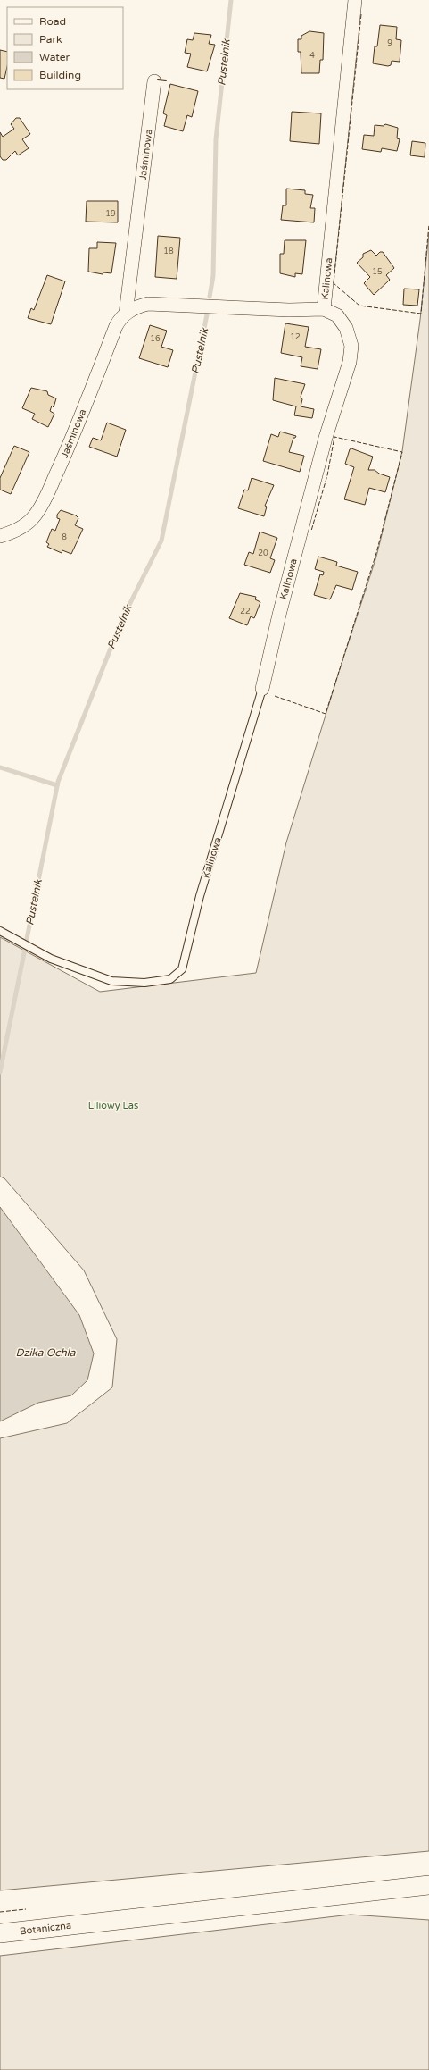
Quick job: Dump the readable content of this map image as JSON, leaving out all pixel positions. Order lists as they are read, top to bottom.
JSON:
{
  "streets": {
    "main road": ["Botaniczna"],
    "street": ["Jaśminowa", "Kalinowa"]
  },
  "crossings": [
    ["Jaśminowa", "Kalinowa"]
  ],
  "water": ["Pustelnik", "Dzika Ochla"],
  "parks": ["Liliowy Las"],
  "house_numbers": [
    "9",
    "4",
    "19",
    "18",
    "15",
    "12",
    "16",
    "8",
    "20",
    "22"
  ],
  "legend": [
    "Road",
    "Park",
    "Water",
    "Building"
  ]
}
